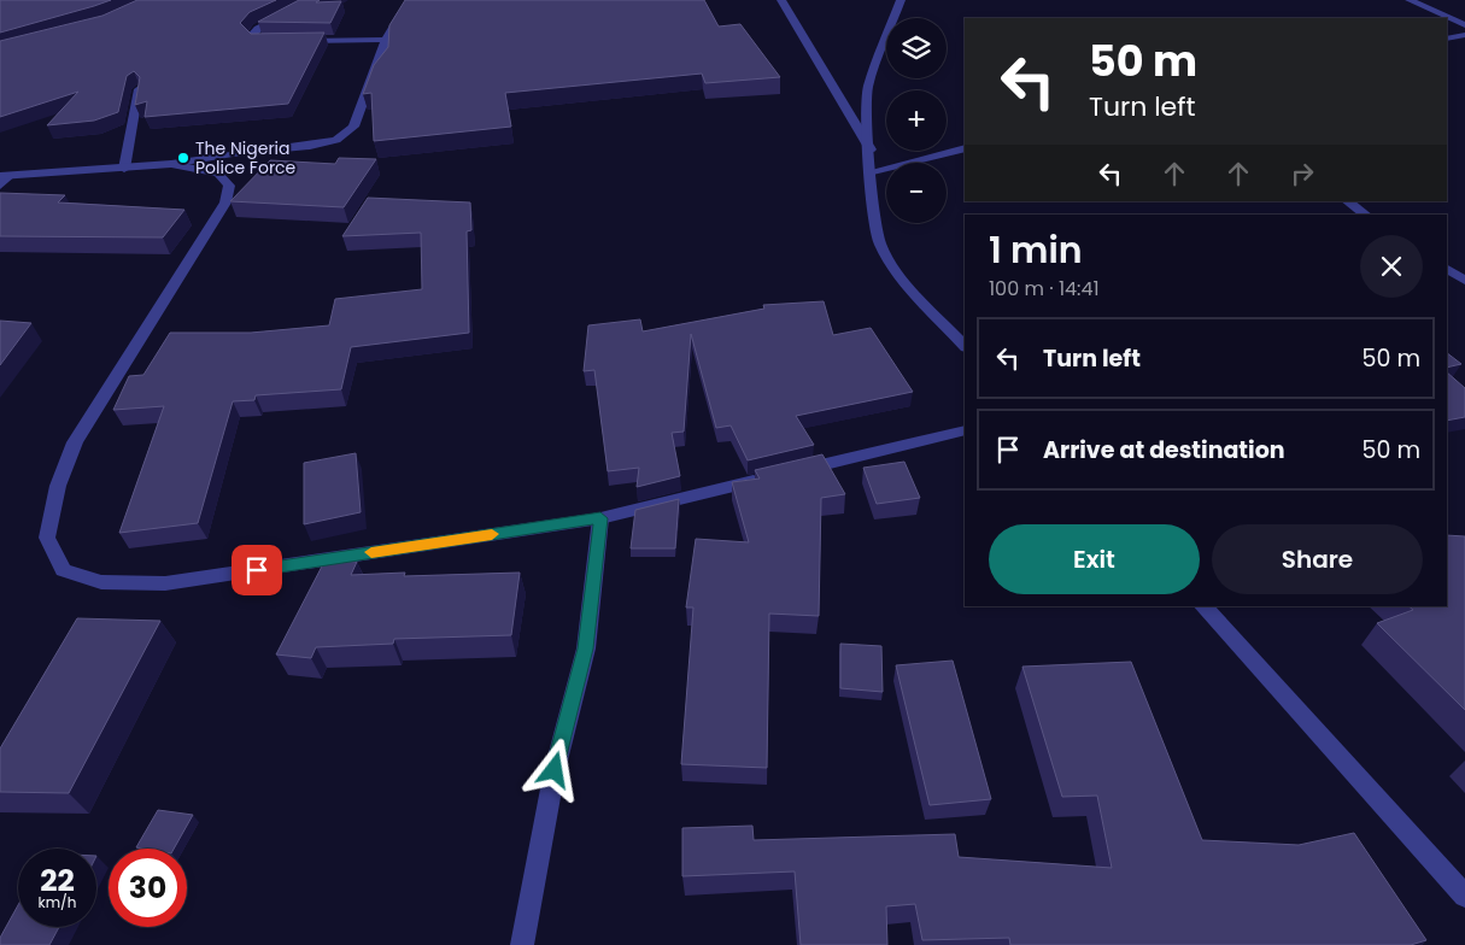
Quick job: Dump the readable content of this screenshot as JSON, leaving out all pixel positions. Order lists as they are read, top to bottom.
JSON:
{
  "places": ["The Nigeria Police Force"],
  "page": {
    "map_buttons": ["+", "−"],
    "turn": ["50 m", "Turn left"],
    "heading": ["1 min", "100 m · 14:41"],
    "list": [
      {
        "name": "Turn left",
        "value": "50 m"
      },
      {
        "name": "Arrive at destination",
        "value": "50 m"
      }
    ],
    "buttons": ["Exit", "Share"],
    "speed": "22 km/h",
    "limit": "30"
  }
}
